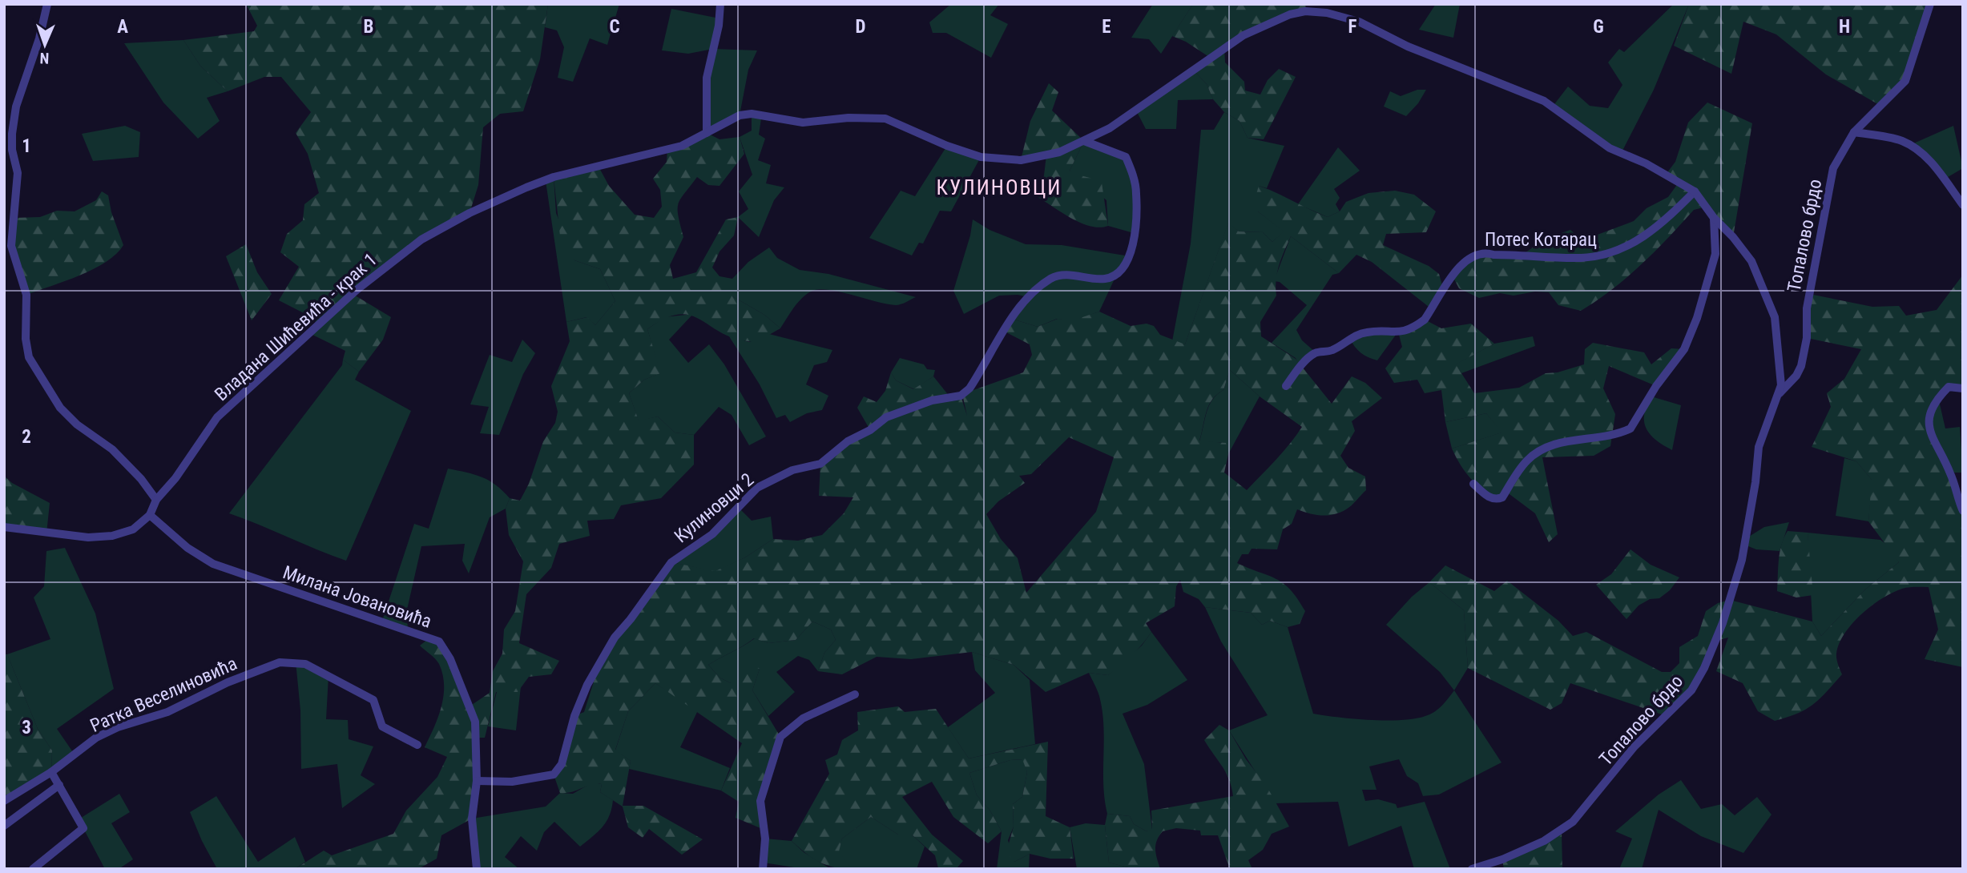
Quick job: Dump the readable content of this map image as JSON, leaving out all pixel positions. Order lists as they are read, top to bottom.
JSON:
{
  "streets": {
    "street": [
      "Топалово брдо",
      "Потес Котарац",
      "Владана Шићевића - крак 1",
      "Кулиновци 2",
      "Милана Јовановића",
      "Ратка Веселиновића"
    ]
  },
  "crossings": [
    ["Топалово брдо", "Владана Шићевића - крак 1"],
    ["Потес Котарац", "Владана Шићевића - крак 1"],
    ["Владана Шићевића - крак 1", "Кулиновци 2"],
    ["Владана Шићевића - крак 1", "Милана Јовановића"],
    ["Кулиновци 2", "Милана Јовановића"]
  ],
  "districts": ["КУЛИНОВЦИ"],
  "north": "bottom",
  "grid": {
    "columns": [
      "A",
      "B",
      "C",
      "D",
      "E",
      "F",
      "G",
      "H"
    ],
    "rows": ["1", "2", "3"]
  }
}
